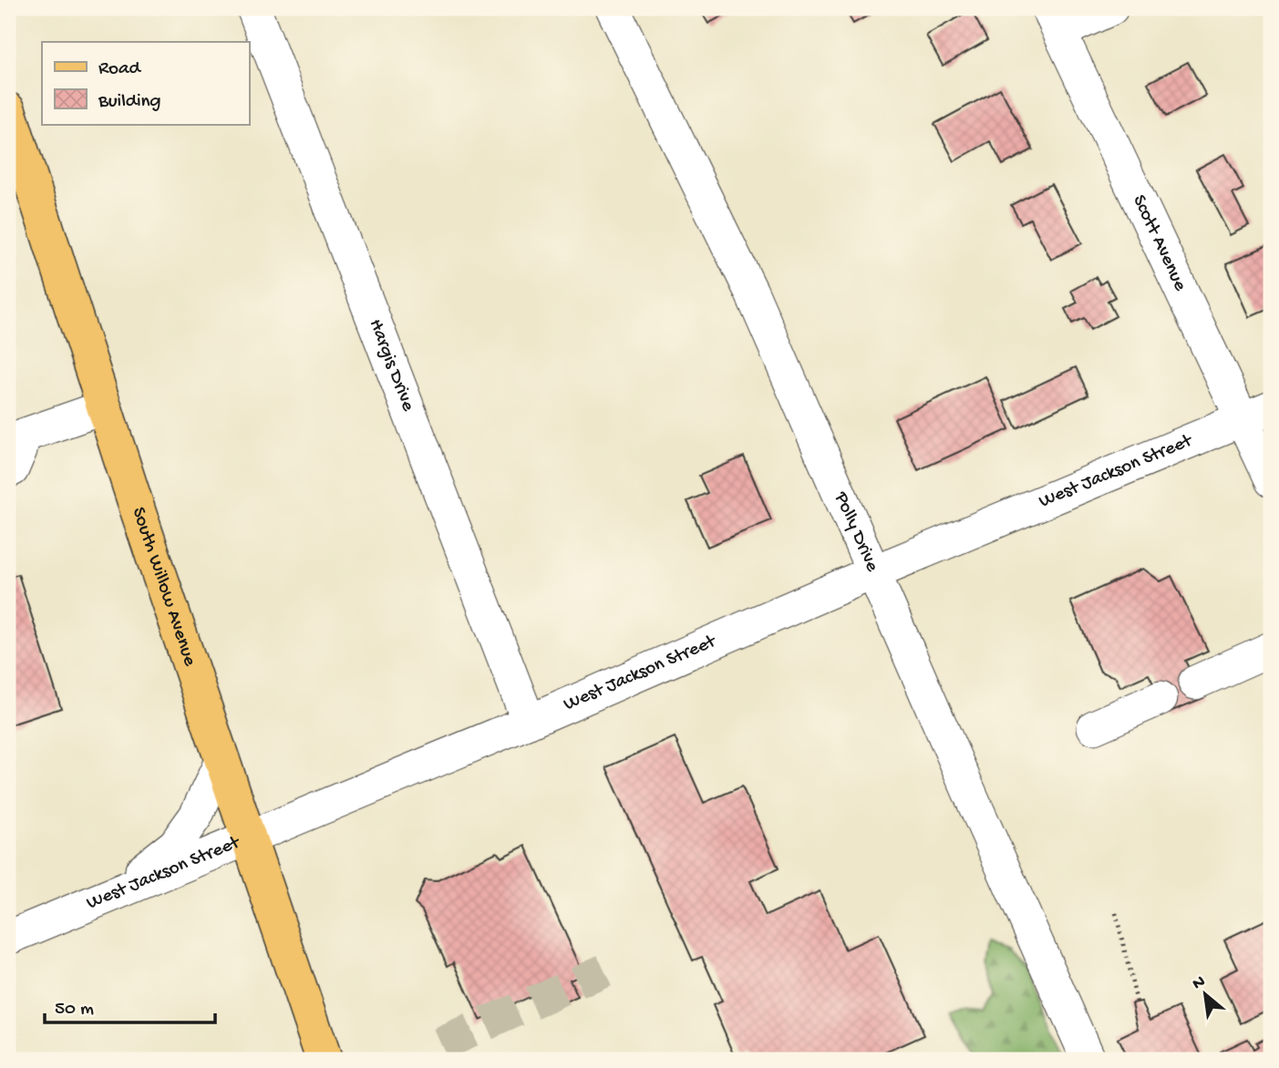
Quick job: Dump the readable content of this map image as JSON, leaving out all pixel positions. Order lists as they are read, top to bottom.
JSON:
{
  "streets": {
    "main road": ["South Willow Avenue"],
    "street": [
      "Scott Avenue",
      "Hargis Drive",
      "West Jackson Street",
      "Polly Drive"
    ]
  },
  "crossings": [
    ["Scott Avenue", "West Jackson Street"],
    ["Hargis Drive", "West Jackson Street"],
    ["West Jackson Street", "Polly Drive"],
    ["West Jackson Street", "South Willow Avenue"]
  ],
  "legend": ["Road", "Building"],
  "scale_bar": "50 m",
  "north": "top left"
}
